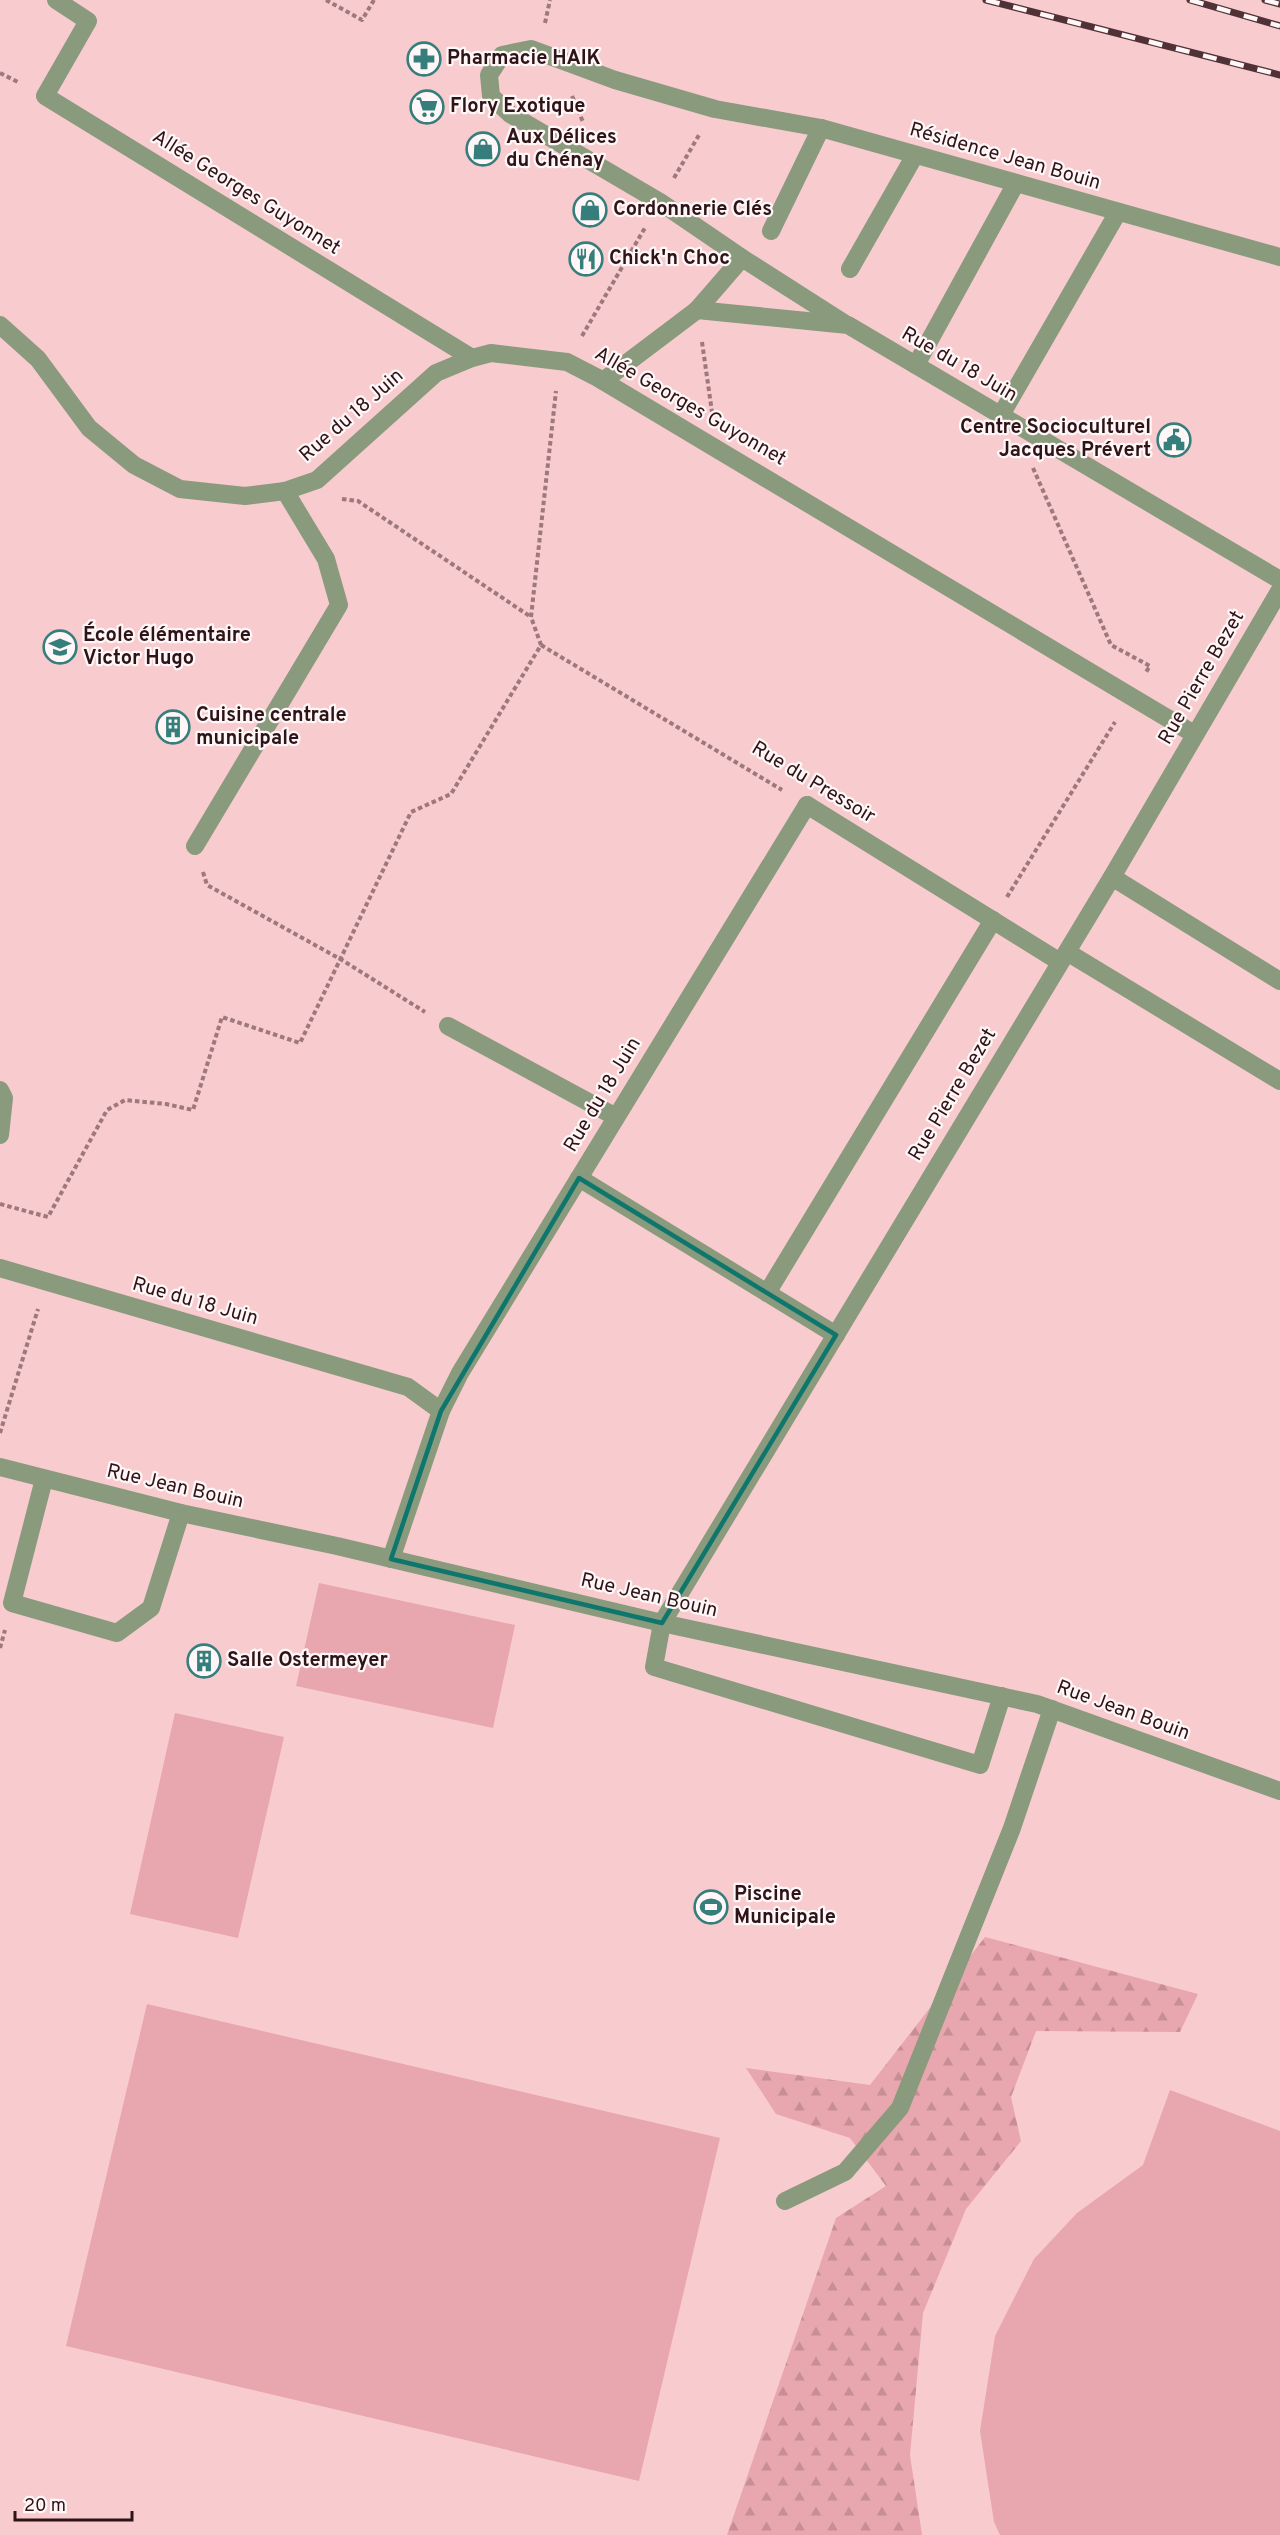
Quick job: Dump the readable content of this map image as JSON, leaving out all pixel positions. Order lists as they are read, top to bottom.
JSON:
{
  "streets": {
    "street": [
      "Résidence Jean Bouin",
      "Allée Georges Guyonnet",
      "Rue du 18 Juin",
      "Rue Pierre Bezet",
      "Rue du Pressoir",
      "Rue Jean Bouin"
    ]
  },
  "crossings": [
    ["Allée Georges Guyonnet", "Rue du 18 Juin"],
    ["Allée Georges Guyonnet", "Rue Pierre Bezet"],
    ["Rue du 18 Juin", "Rue du Pressoir"],
    ["Rue du 18 Juin", "Rue Jean Bouin"],
    ["Rue Pierre Bezet", "Rue du Pressoir"],
    ["Rue Pierre Bezet", "Rue Jean Bouin"]
  ],
  "places": {
    "pharmacy": ["Pharmacie HAIK"],
    "supermarket": ["Flory Exotique"],
    "shop": ["Aux Délices du Chénay", "Cordonnerie Clés"],
    "restaurant": ["Chick'n Choc"],
    "public building": ["Centre Socioculturel Jacques Prévert"],
    "school or university": ["École élémentaire Victor Hugo"],
    "building": ["Cuisine centrale municipale", "Salle Ostermeyer"],
    "sports": ["Piscine Municipale"]
  },
  "scale_bar": "20 m"
}
